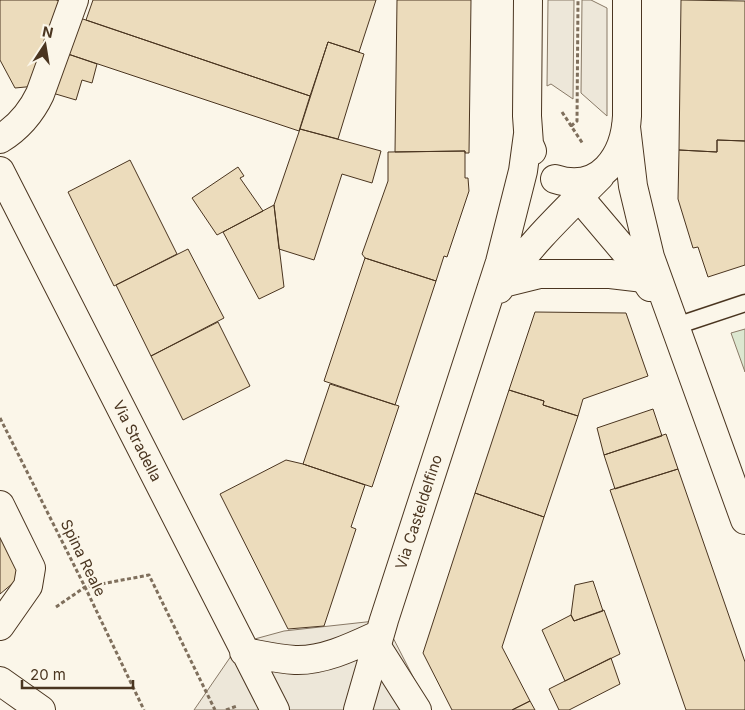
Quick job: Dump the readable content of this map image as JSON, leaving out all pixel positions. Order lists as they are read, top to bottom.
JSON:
{
  "streets": {
    "street": ["Via Stradella", "Via Casteldelfino"],
    "path": ["Spina Reale"]
  },
  "scale_bar": "20 m",
  "north": "top"
}
